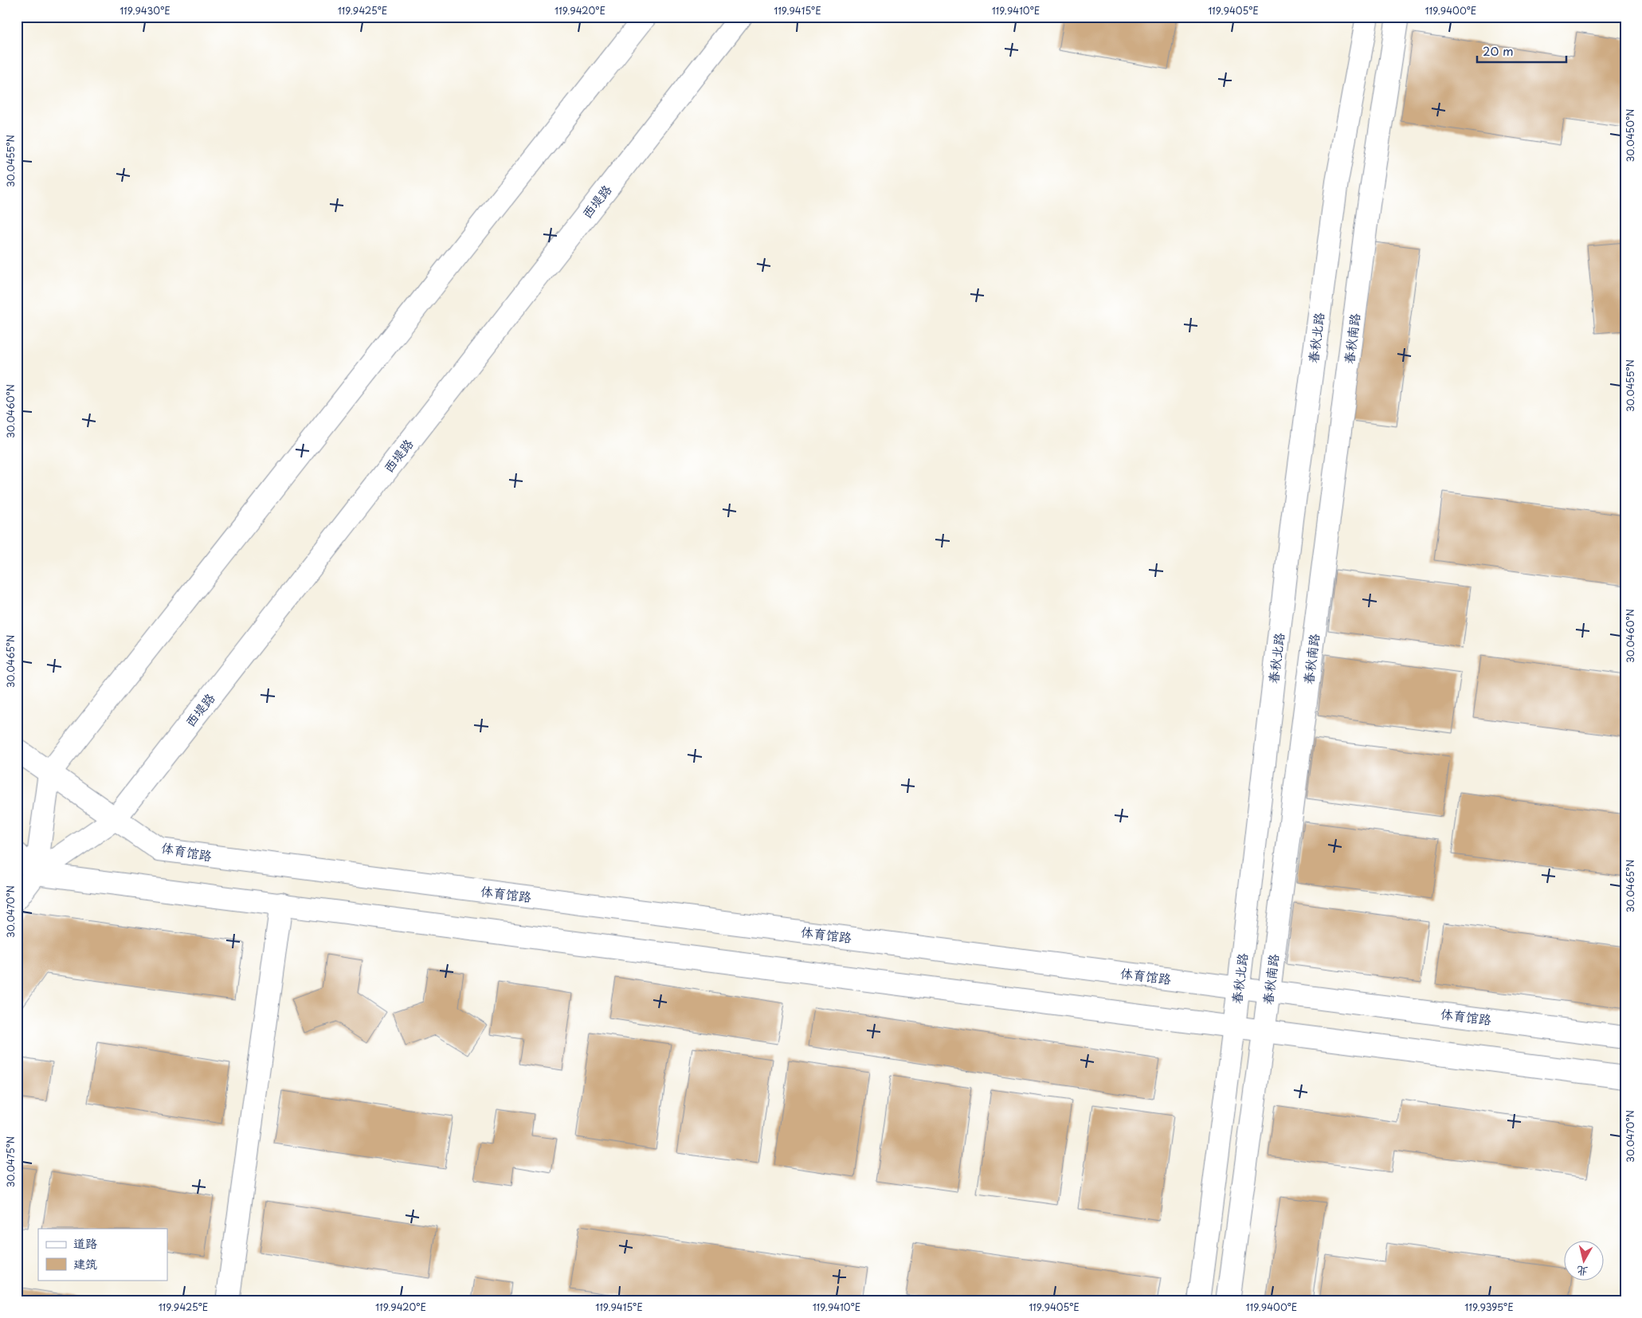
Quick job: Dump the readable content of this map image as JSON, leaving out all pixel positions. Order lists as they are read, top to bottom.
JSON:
{
  "streets": {
    "street": [
      "西堤路",
      "春秋北路",
      "春秋南路",
      "体育馆路"
    ]
  },
  "crossings": [
    ["西堤路", "体育馆路"],
    ["春秋北路", "体育馆路"],
    ["春秋南路", "体育馆路"]
  ],
  "legend": ["道路", "建筑"],
  "scale_bar": "20 m",
  "north": "bottom",
  "coordinates": [
    "119.9430°E",
    "119.9425°E",
    "119.9420°E",
    "119.9415°E",
    "119.9410°E",
    "119.9405°E",
    "119.9400°E",
    "30.0450°N",
    "30.0455°N",
    "30.0460°N",
    "30.0465°N",
    "30.0470°N",
    "30.0475°N",
    "119.9395°E"
  ]
}
